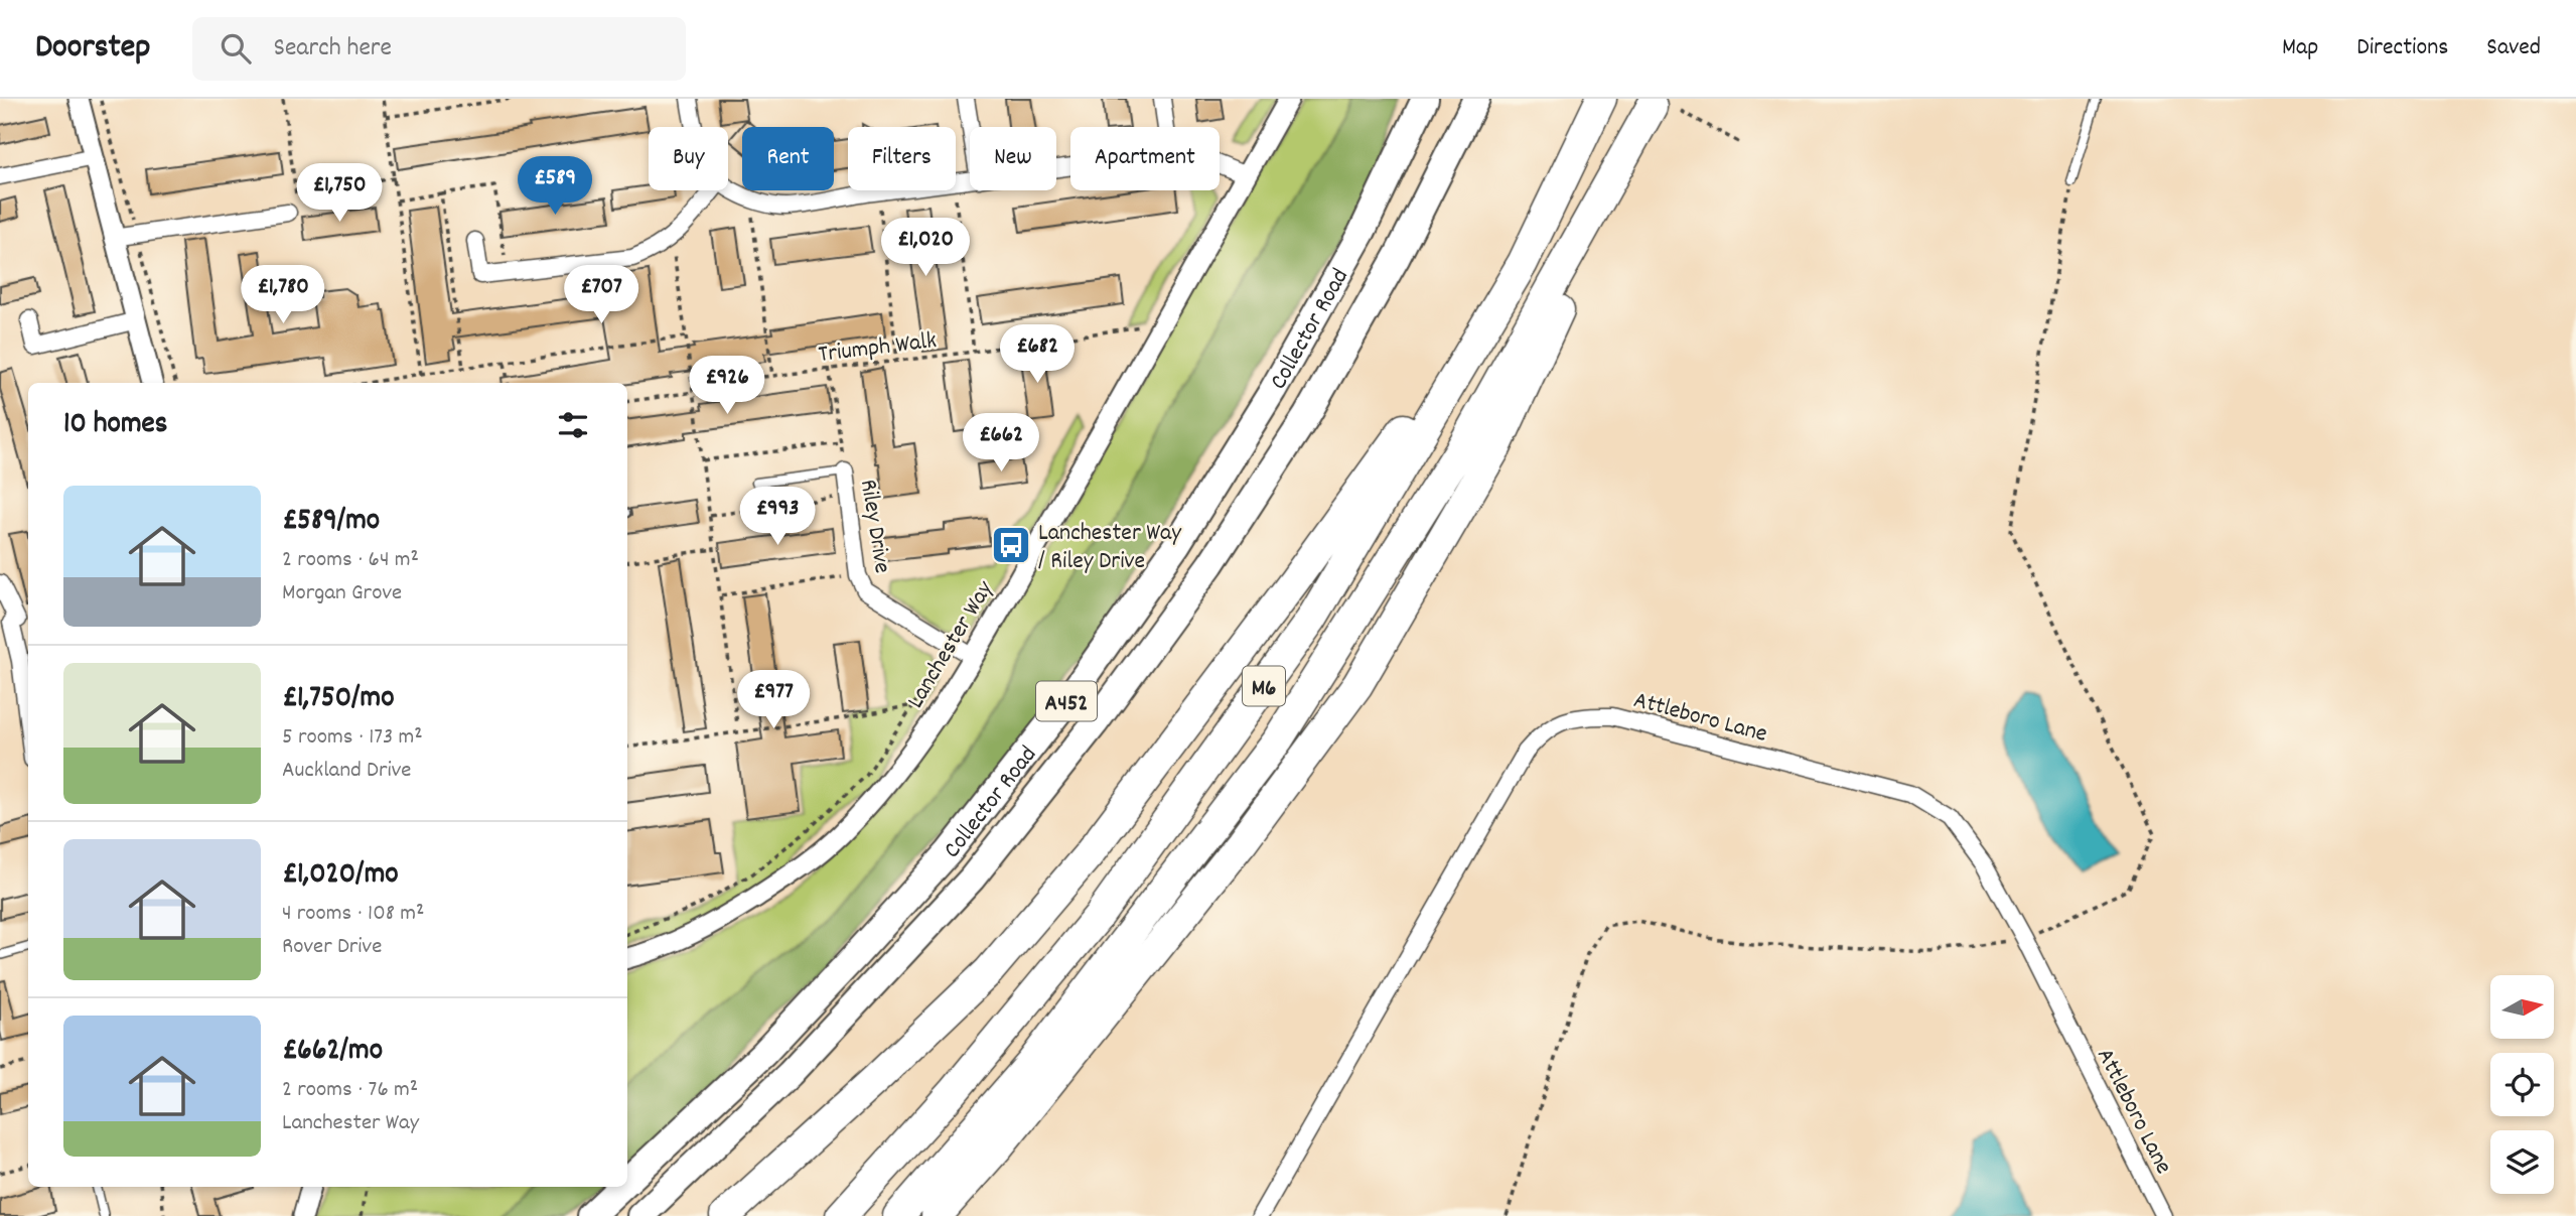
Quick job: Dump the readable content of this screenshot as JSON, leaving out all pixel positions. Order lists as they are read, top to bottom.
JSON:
{
  "streets": {
    "highway": ["Collector Road", "M6", "A452"],
    "street": ["Riley Drive", "Lanchester Way", "Attleboro Lane"],
    "path": ["Triumph Walk"]
  },
  "crossings": [
    ["Triumph Walk", "Lanchester Way"],
    ["Riley Drive", "Lanchester Way"]
  ],
  "places": {
    "bus stop": ["Lanchester Way / Riley Drive"]
  },
  "north": "right",
  "page": {
    "header": "Doorstep",
    "search": "Search here",
    "nav": ["Map", "Directions", "Saved"],
    "chip": [
      "Buy",
      "Rent",
      "Filters",
      "New",
      "Apartment"
    ],
    "price": [
      "£589",
      "£1,750",
      "£1,020",
      "£1,780",
      "£707",
      "£682",
      "£926",
      "£662",
      "£993",
      "£977"
    ],
    "heading": "10 homes",
    "list": [
      {
        "name": "£589/mo",
        "note": "2 rooms · 64 m² · Morgan Grove"
      },
      {
        "name": "£1,750/mo",
        "note": "5 rooms · 173 m² · Auckland Drive"
      },
      {
        "name": "£1,020/mo",
        "note": "4 rooms · 108 m² · Rover Drive"
      },
      {
        "name": "£662/mo",
        "note": "2 rooms · 76 m² · Lanchester Way"
      }
    ]
  }
}
